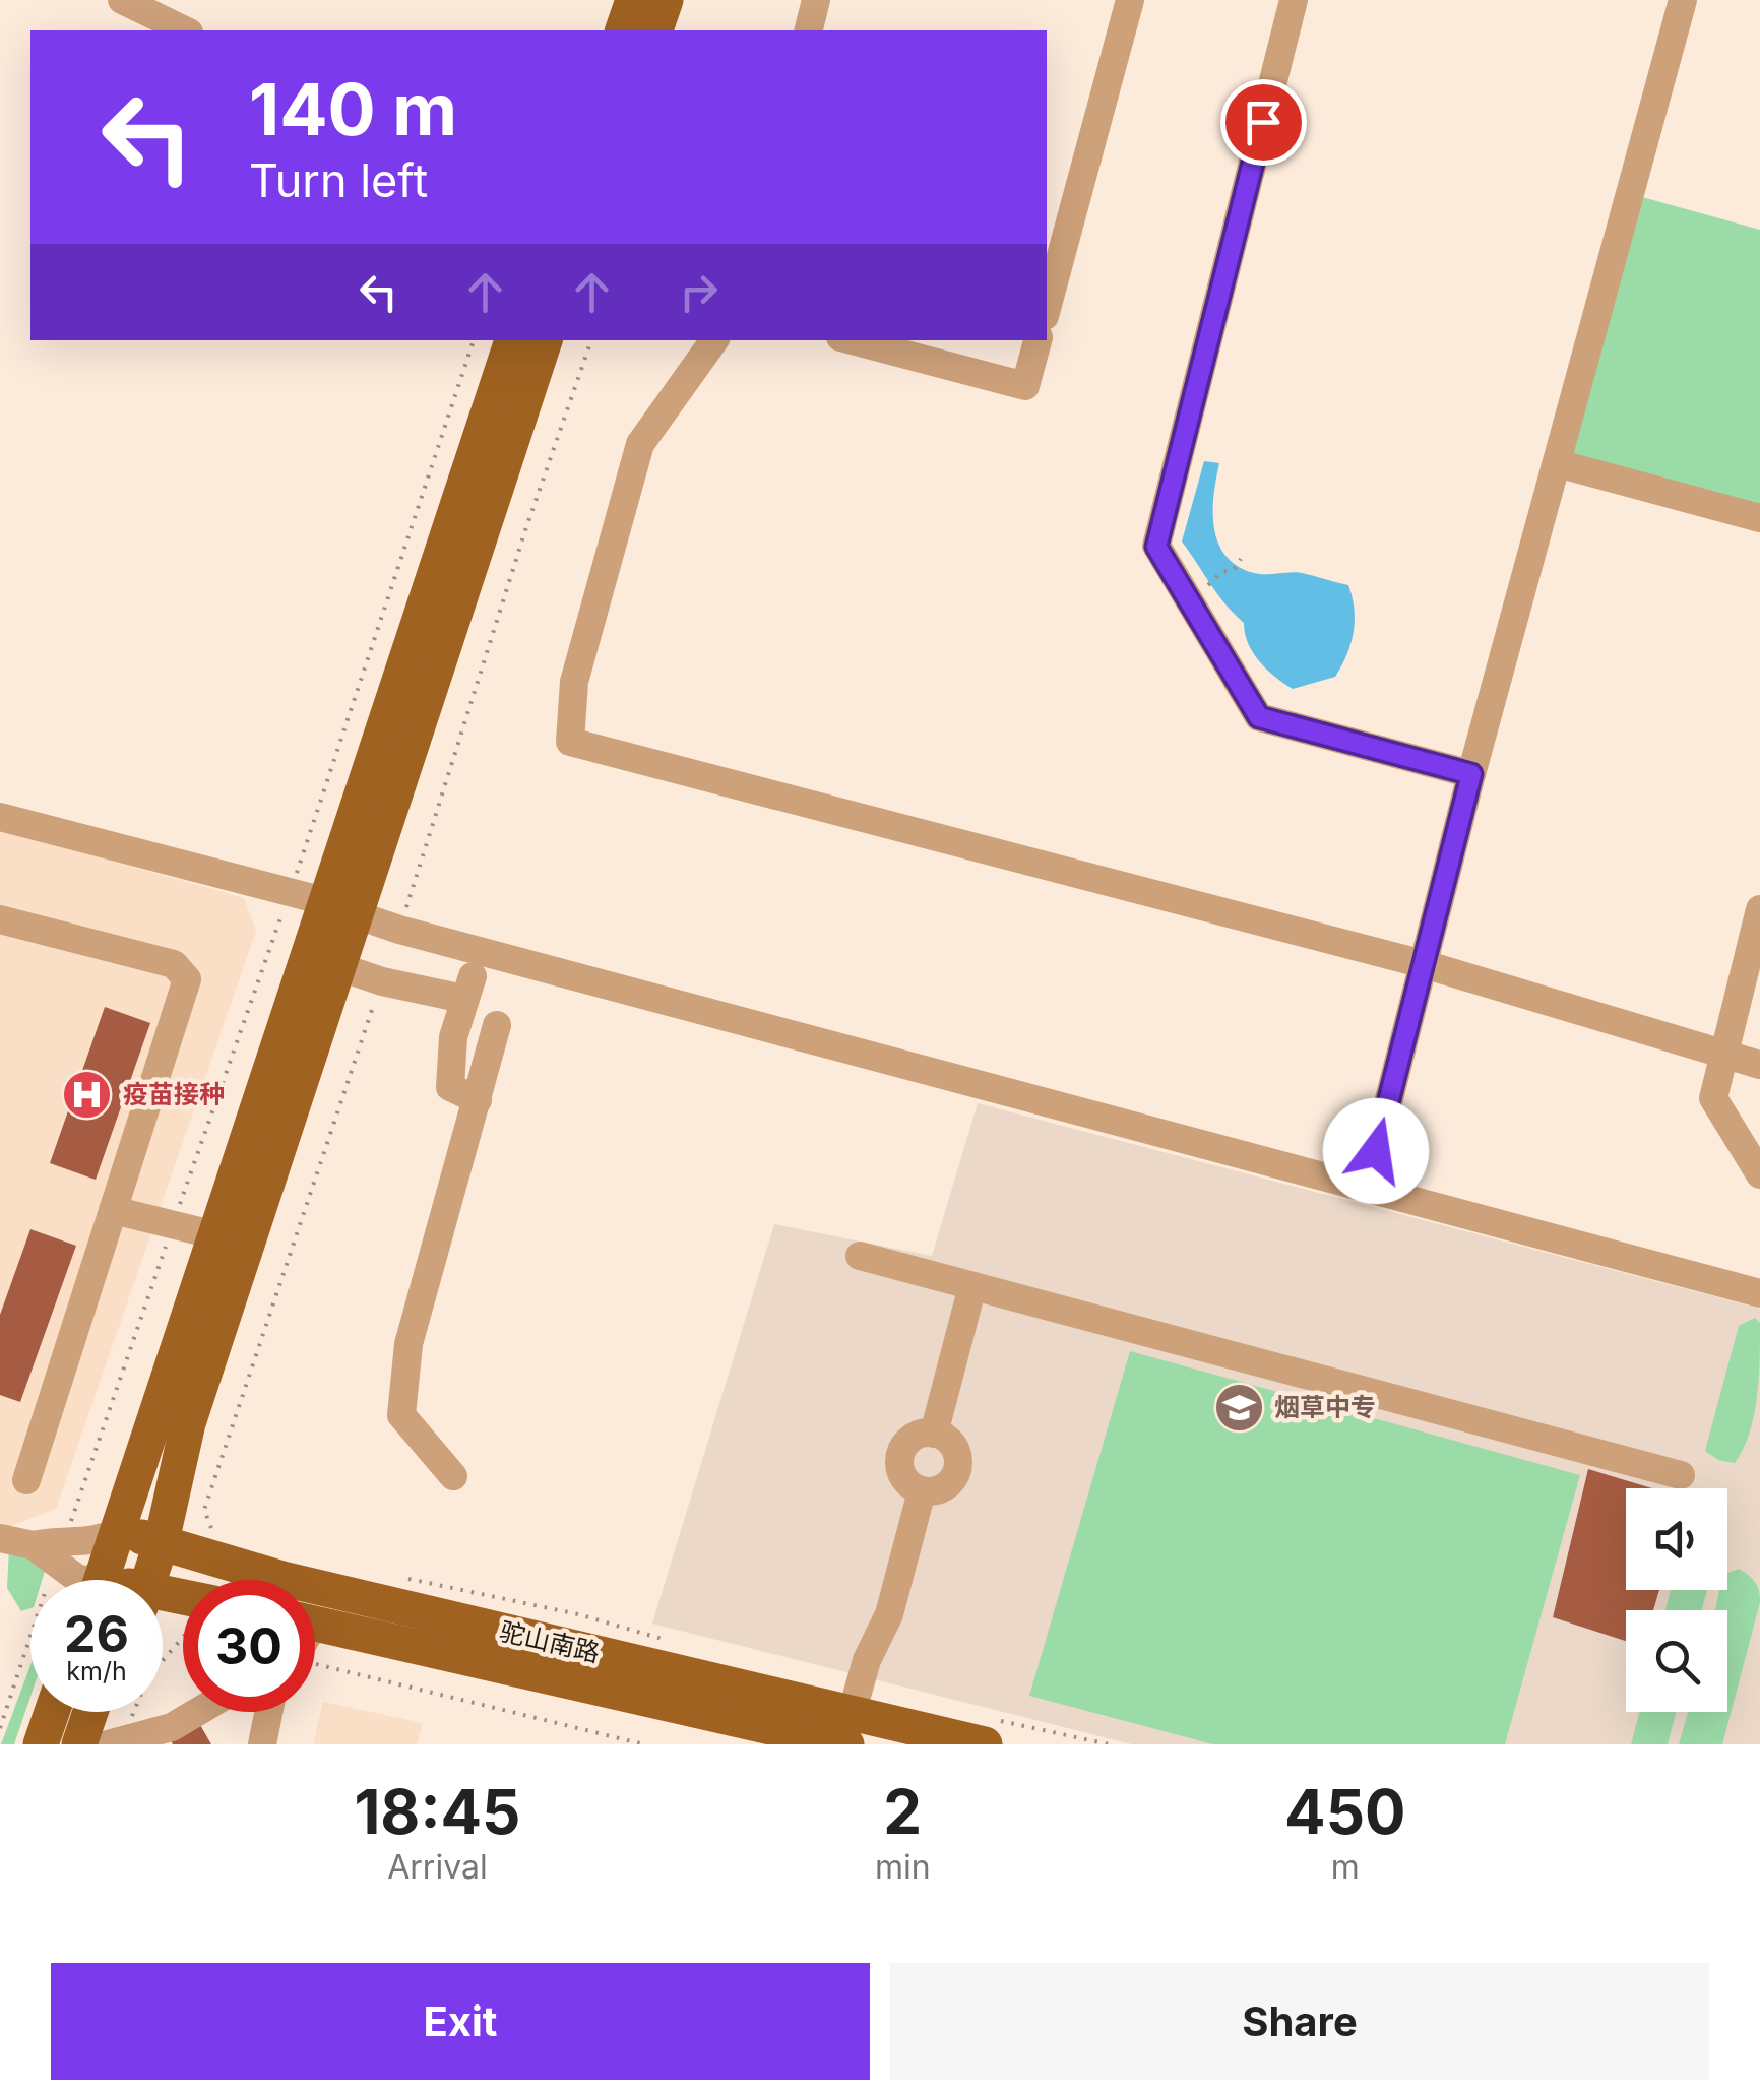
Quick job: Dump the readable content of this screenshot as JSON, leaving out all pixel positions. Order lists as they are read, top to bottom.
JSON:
{
  "streets": {
    "main road": ["驼山南路"]
  },
  "places": {
    "hospital": ["疫苗接种"],
    "school or university": ["烟草中专"]
  },
  "page": {
    "turn": ["140 m", "Turn left"],
    "speed": "26 km/h",
    "limit": "30",
    "eta": [
      "18:45",
      "Arrival",
      "2",
      "min",
      "450",
      "m"
    ],
    "buttons": ["Exit", "Share"]
  }
}
